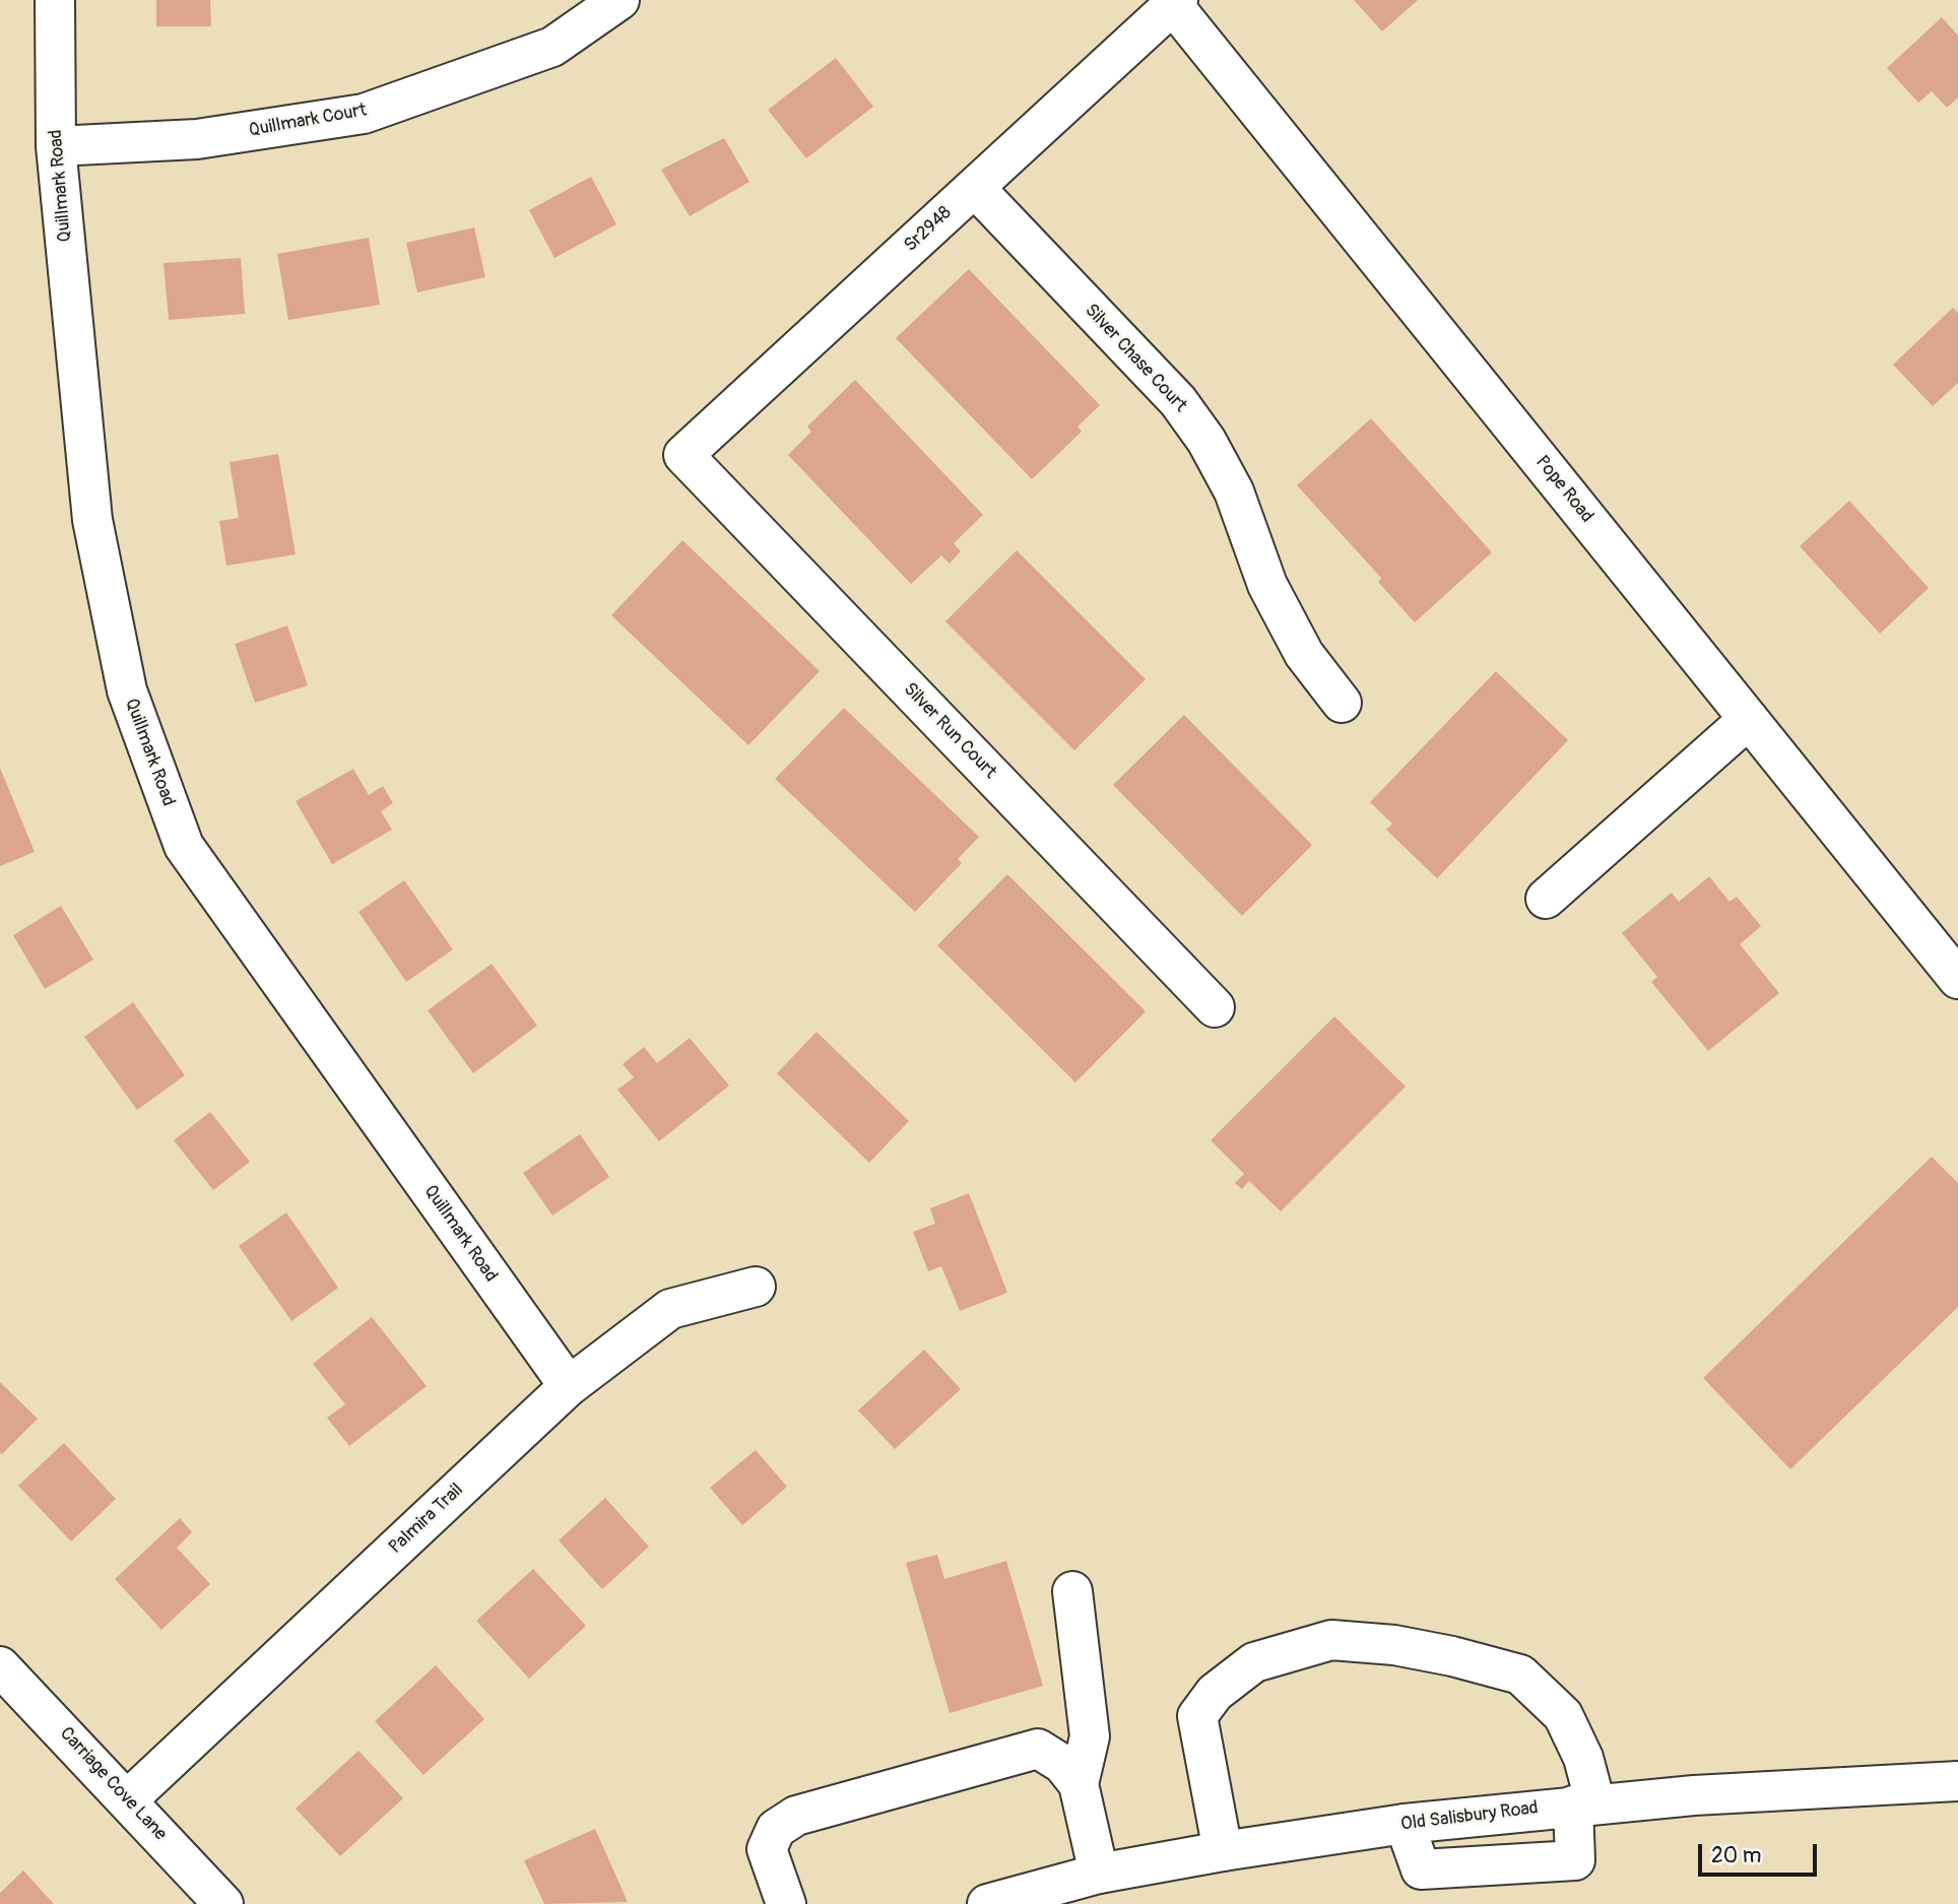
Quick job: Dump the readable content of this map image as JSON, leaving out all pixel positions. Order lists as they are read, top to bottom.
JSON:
{
  "streets": {
    "street": [
      "Quillmark Court",
      "Quillmark Road",
      "Sr2948",
      "Silver Chase Court",
      "Pope Road",
      "Silver Run Court",
      "Palmira Trail",
      "Carriage Cove Lane",
      "Old Salisbury Road"
    ]
  },
  "crossings": [
    ["Quillmark Court", "Quillmark Road"],
    ["Quillmark Road", "Palmira Trail"],
    ["Sr2948", "Silver Chase Court"],
    ["Sr2948", "Pope Road"],
    ["Sr2948", "Silver Run Court"],
    ["Palmira Trail", "Carriage Cove Lane"]
  ],
  "scale_bar": "20 m"
}
